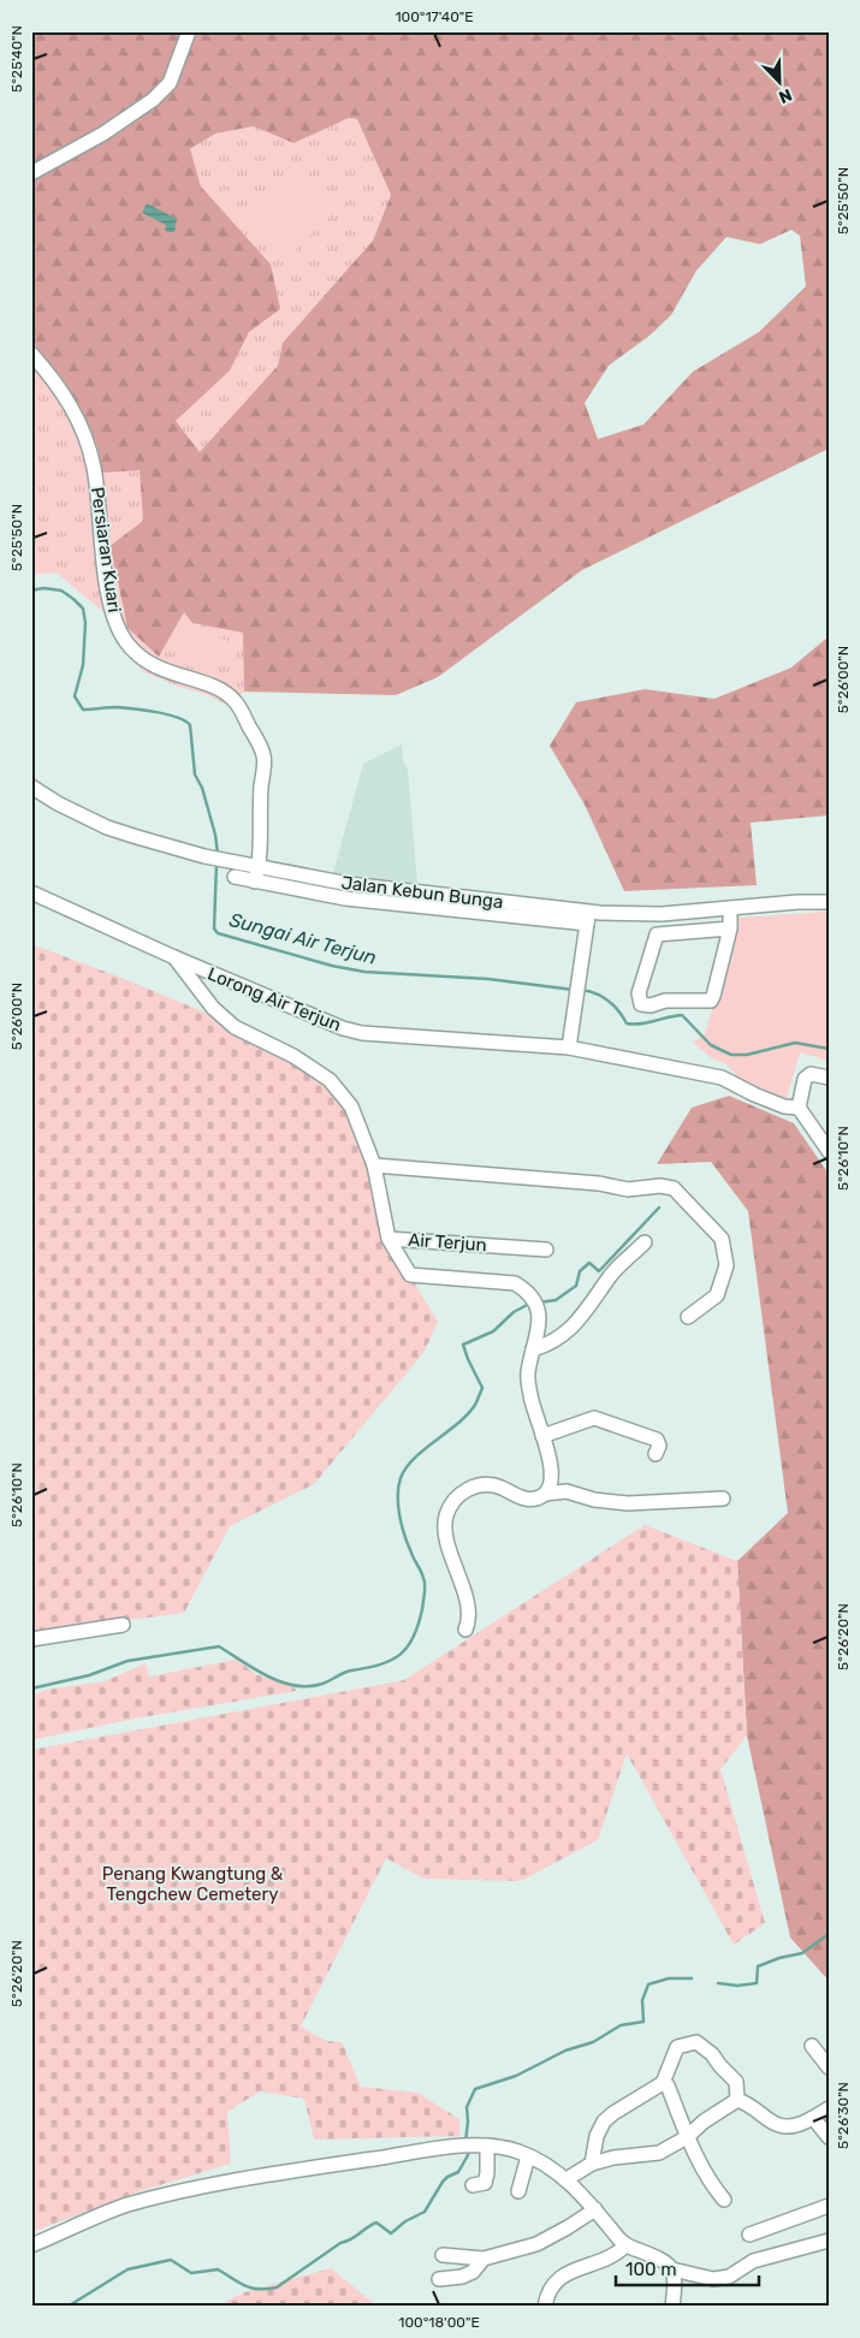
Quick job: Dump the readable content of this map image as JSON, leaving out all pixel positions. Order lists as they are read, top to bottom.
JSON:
{
  "streets": {
    "street": [
      "Persiaran Kuari",
      "Jalan Kebun Bunga",
      "Lorong Air Terjun",
      "Air Terjun"
    ]
  },
  "crossings": [
    ["Persiaran Kuari", "Jalan Kebun Bunga"],
    ["Lorong Air Terjun", "Air Terjun"]
  ],
  "water": ["Sungai Air Terjun"],
  "parks": ["Penang Kwangtung & Tengchew Cemetery"],
  "scale_bar": "100 m",
  "north": "bottom right",
  "coordinates": [
    "100°17'40\"E",
    "5°25'40\"N",
    "5°25'50\"N",
    "5°26'00\"N",
    "5°26'10\"N",
    "5°26'20\"N",
    "5°26'30\"N",
    "100°18'00\"E"
  ]
}
